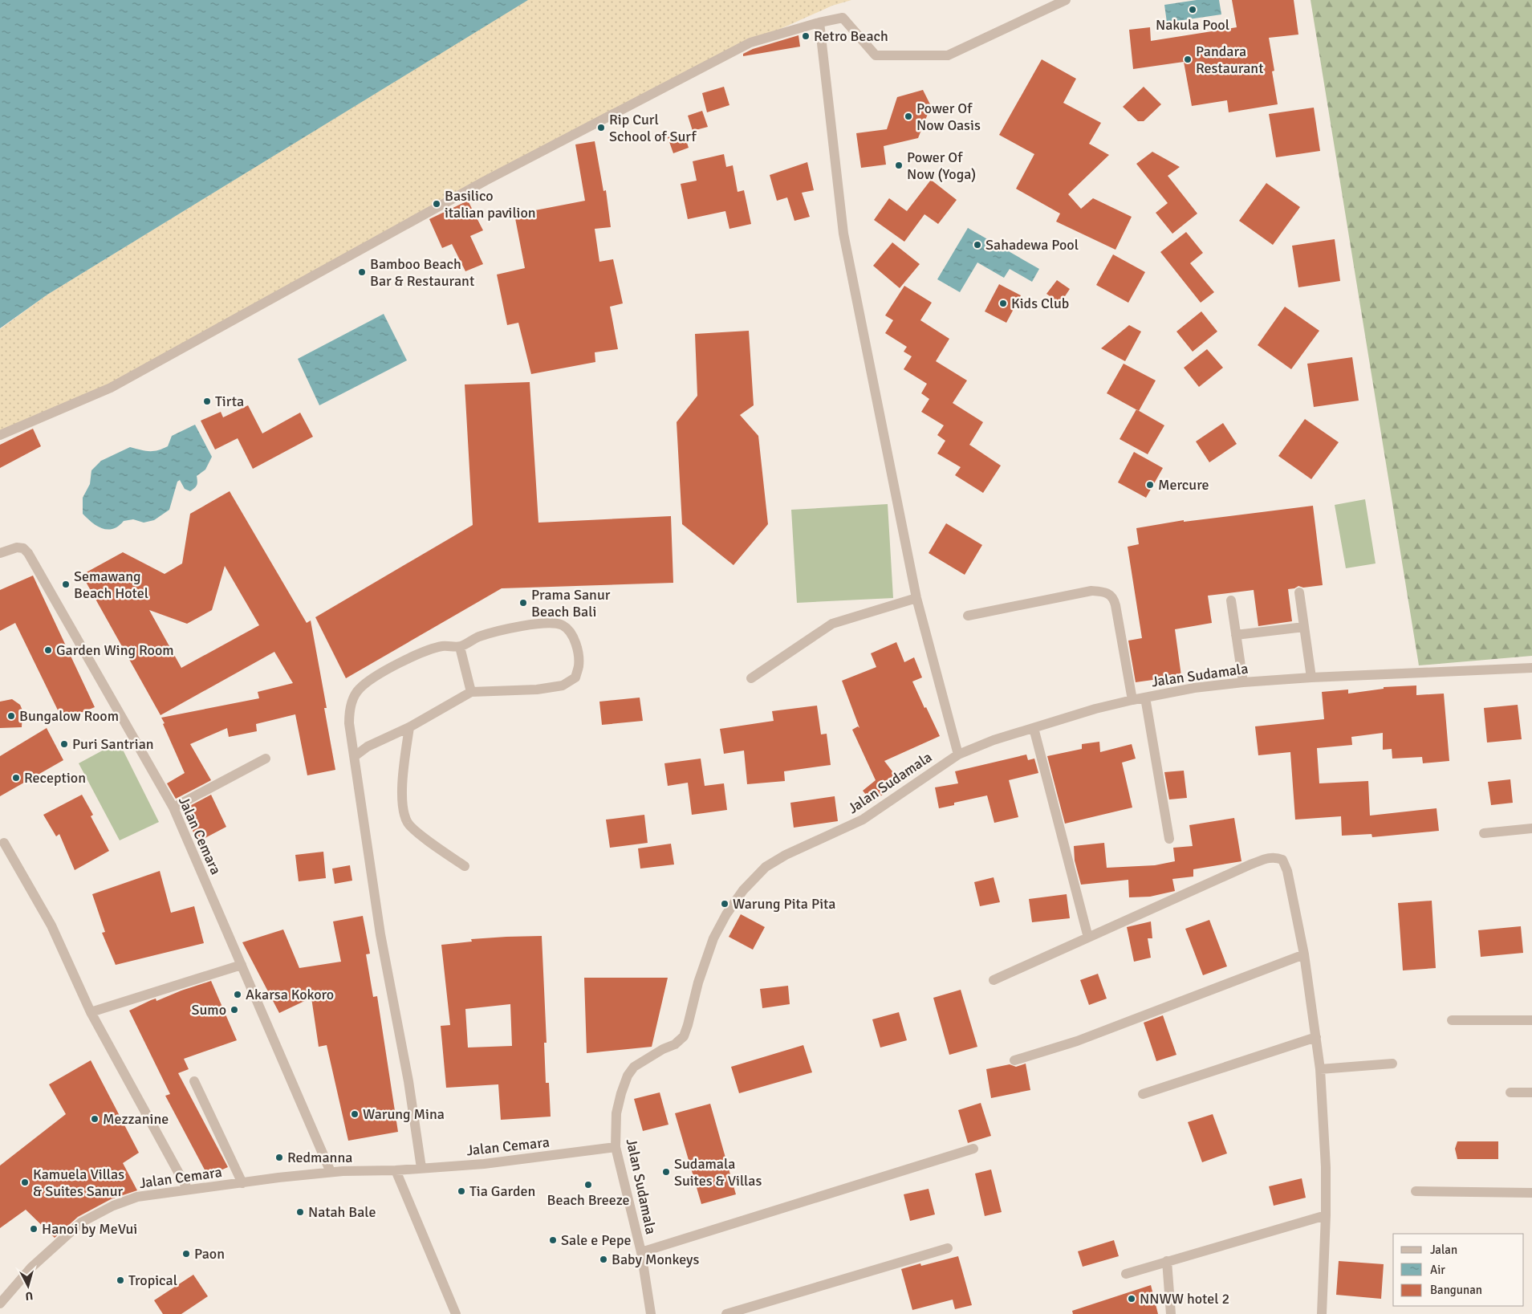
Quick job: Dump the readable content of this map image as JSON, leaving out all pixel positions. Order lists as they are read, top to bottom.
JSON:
{
  "streets": {
    "street": ["Jalan Sudamala", "Jalan Cemara"]
  },
  "crossings": [
    ["Jalan Sudamala", "Jalan Cemara"]
  ],
  "places": [
    "Nakula Pool",
    "Retro Beach",
    "Pandara Restaurant",
    "Power Of Now Oasis",
    "Rip Curl School of Surf",
    "Power Of Now (Yoga)",
    "Basilico italian pavilion",
    "Sahadewa Pool",
    "Bamboo Beach Bar & Restaurant",
    "Kids Club",
    "Tirta",
    "Mercure",
    "Semawang Beach Hotel",
    "Prama Sanur Beach Bali",
    "Garden Wing Room",
    "Bungalow Room",
    "Puri Santrian",
    "Reception",
    "Warung Pita Pita",
    "Akarsa Kokoro",
    "Sumo",
    "Warung Mina",
    "Mezzanine",
    "Redmanna",
    "Sudamala Suites & Villas",
    "Kamuela Villas & Suites Sanur",
    "Beach Breeze",
    "Tia Garden",
    "Natah Bale",
    "Hanoi by MeVui",
    "Sale e Pepe",
    "Paon",
    "Baby Monkeys",
    "Tropical",
    "NNWW hotel 2"
  ],
  "legend": ["Jalan", "Air", "Bangunan"],
  "north": "bottom"
}
